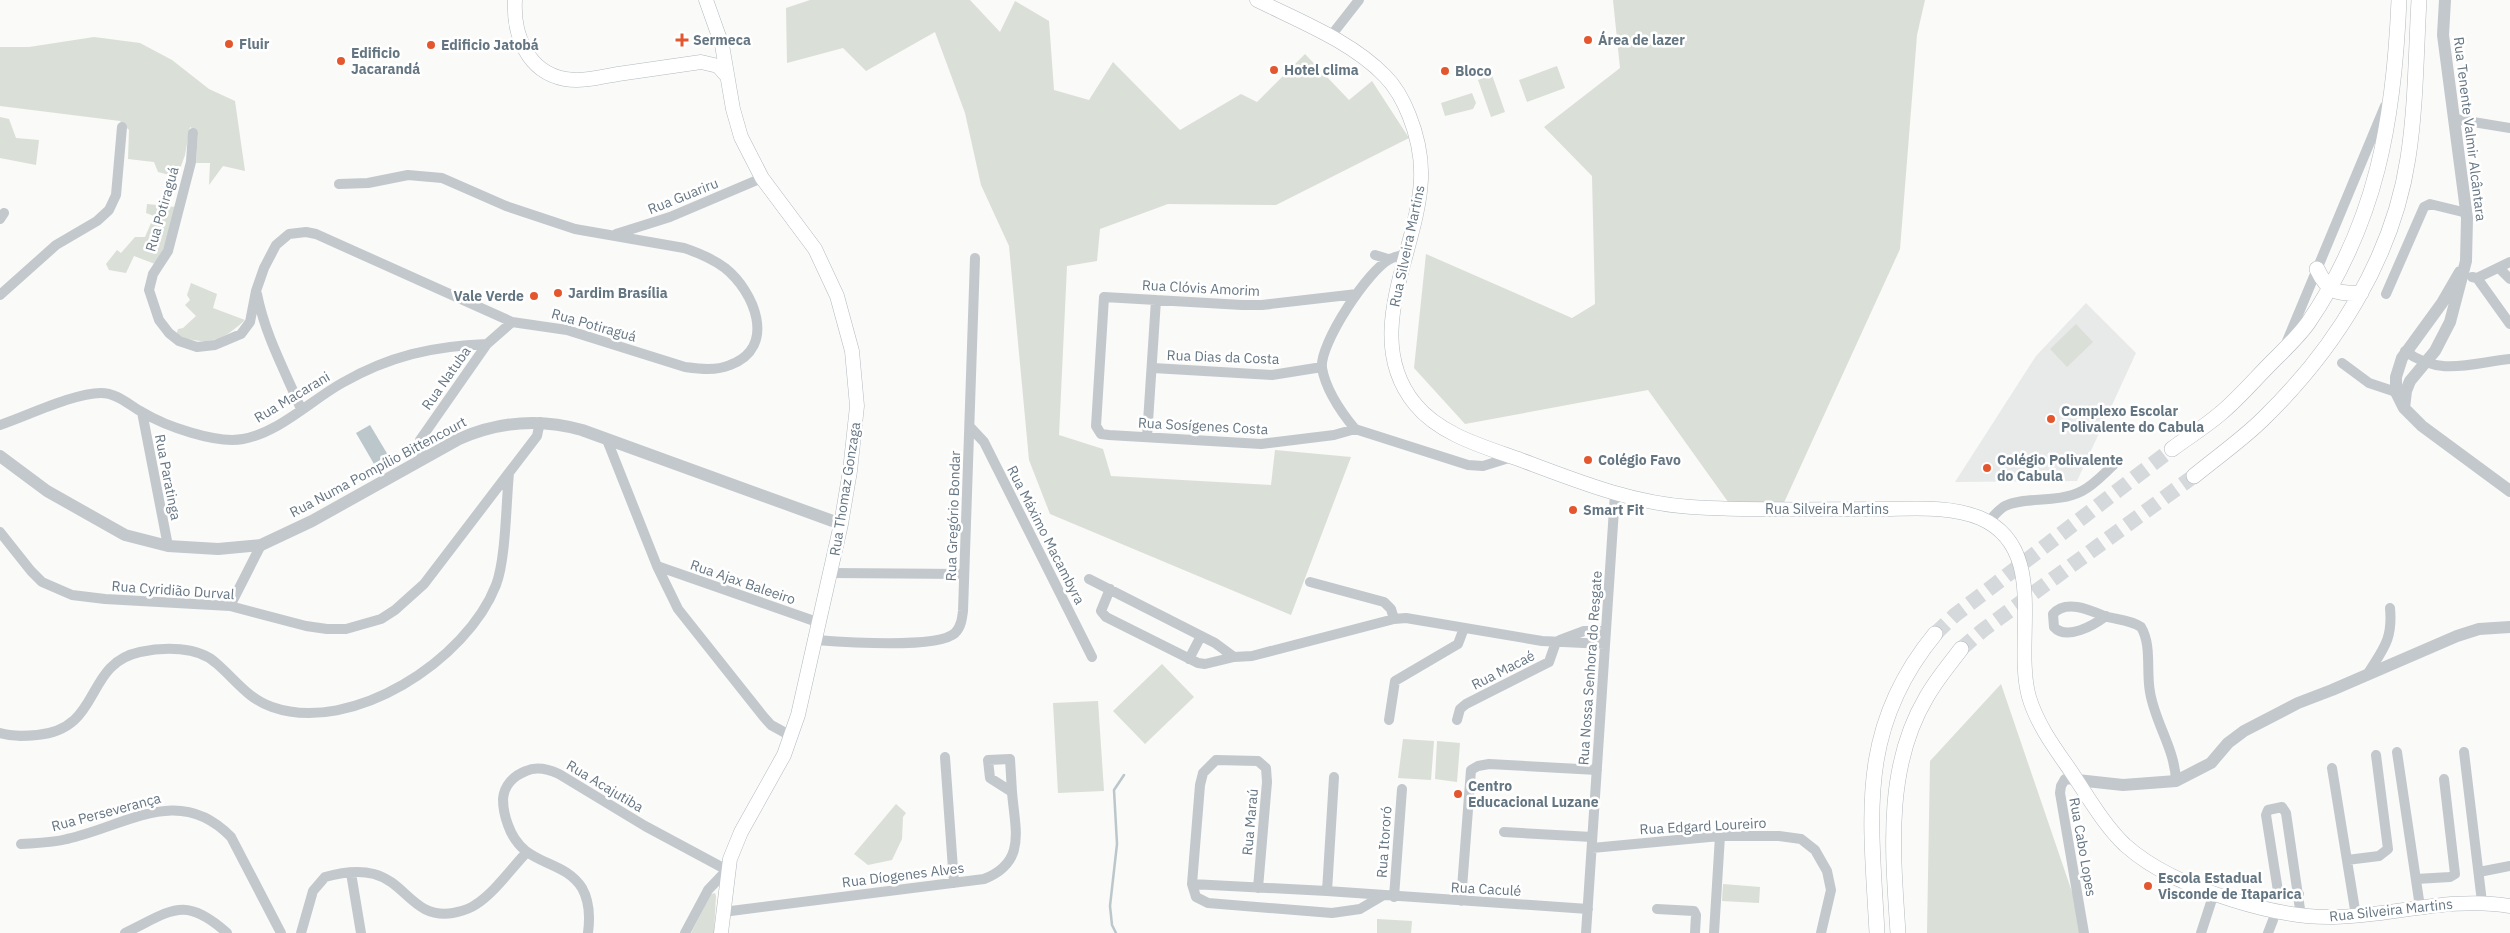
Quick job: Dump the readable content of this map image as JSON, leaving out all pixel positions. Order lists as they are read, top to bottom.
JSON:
{
  "streets": {
    "main road": ["Rua Silveira Martins", "Rua Thomaz Gonzaga"],
    "street": [
      "Rua Tenente Valmir Alcântara",
      "Rua Guariru",
      "Rua Potiraguá",
      "Rua Clóvis Amorim",
      "Rua Dias da Costa",
      "Rua Natuba",
      "Rua Macarani",
      "Rua Sosígenes Costa",
      "Rua Numa Pompílio Bittencourt",
      "Rua Paratinga",
      "Rua Gregório Bondar",
      "Rua Máximo Macambyra",
      "Rua Ajax Baleeiro",
      "Rua Cyridião Durval",
      "Rua Nossa Senhora do Resgate",
      "Rua Macaé",
      "Rua Acajutiba",
      "Rua Perseverança",
      "Rua Maraú",
      "Rua Edgard Loureiro",
      "Rua Itororó",
      "Rua Cabo Lopes",
      "Rua Díogenes Alves",
      "Rua Caculé"
    ]
  },
  "crossings": [
    ["Rua Guariru", "Rua Potiraguá"],
    ["Rua Guariru", "Rua Thomaz Gonzaga"],
    ["Rua Potiraguá", "Rua Natuba"],
    ["Rua Silveira Martins", "Rua Nossa Senhora do Resgate"],
    ["Rua Silveira Martins", "Rua Cabo Lopes"],
    ["Rua Clóvis Amorim", "Rua Sosígenes Costa"],
    ["Rua Natuba", "Rua Macarani"],
    ["Rua Natuba", "Rua Numa Pompílio Bittencourt"],
    ["Rua Macarani", "Rua Paratinga"],
    ["Rua Numa Pompílio Bittencourt", "Rua Paratinga"],
    ["Rua Numa Pompílio Bittencourt", "Rua Thomaz Gonzaga"],
    ["Rua Numa Pompílio Bittencourt", "Rua Cyridião Durval"],
    ["Rua Thomaz Gonzaga", "Rua Gregório Bondar"],
    ["Rua Thomaz Gonzaga", "Rua Ajax Baleeiro"],
    ["Rua Thomaz Gonzaga", "Rua Acajutiba"],
    ["Rua Thomaz Gonzaga", "Rua Díogenes Alves"],
    ["Rua Gregório Bondar", "Rua Máximo Macambyra"],
    ["Rua Nossa Senhora do Resgate", "Rua Edgard Loureiro"],
    ["Rua Nossa Senhora do Resgate", "Rua Caculé"],
    ["Rua Maraú", "Rua Caculé"],
    ["Rua Itororó", "Rua Caculé"]
  ],
  "places": {
    "health": ["Sermeca"],
    "other": [
      "Área de lazer",
      "Fluir",
      "Edificio Jatobá",
      "Edificio Jacarandá",
      "Hotel clima",
      "Bloco",
      "Jardim Brasília",
      "Vale Verde",
      "Complexo Escolar Polivalente do Cabula",
      "Colégio Favo",
      "Colégio Polivalente do Cabula",
      "Smart Fit",
      "Centro Educacional Luzane",
      "Escola Estadual Visconde de Itaparica"
    ]
  }
}
